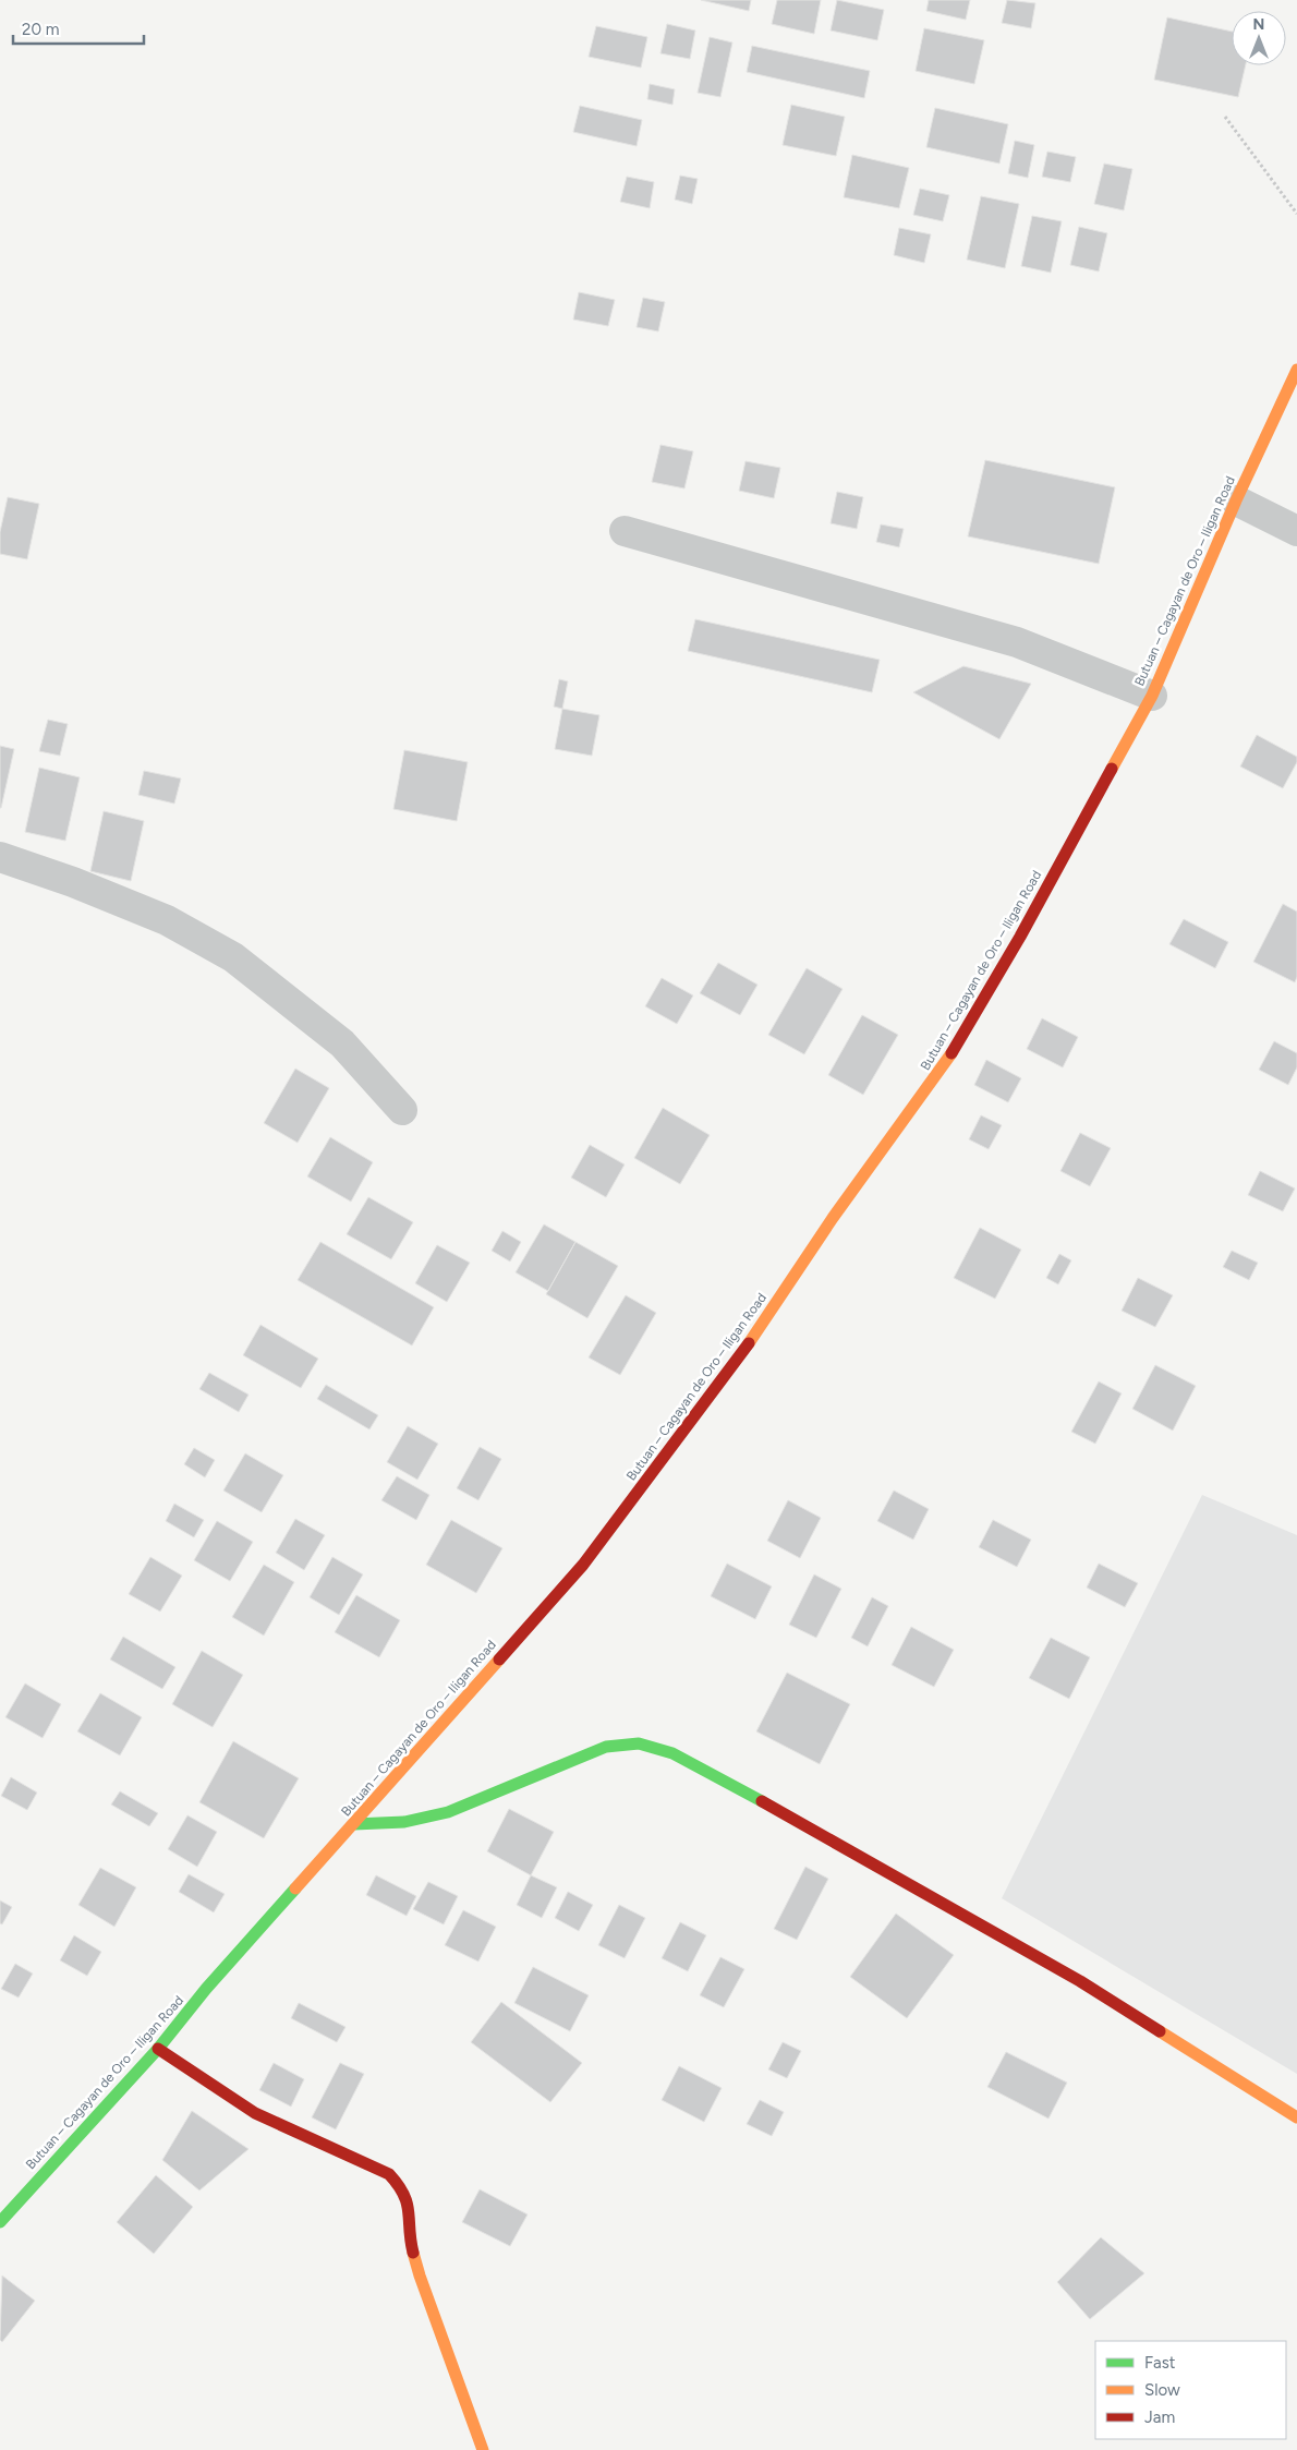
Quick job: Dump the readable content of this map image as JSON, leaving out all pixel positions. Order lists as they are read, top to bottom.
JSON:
{
  "streets": {
    "main road": ["Butuan – Cagayan de Oro – Iligan Road"]
  },
  "legend": ["Fast", "Slow", "Jam"],
  "scale_bar": "20 m",
  "north": "top"
}
